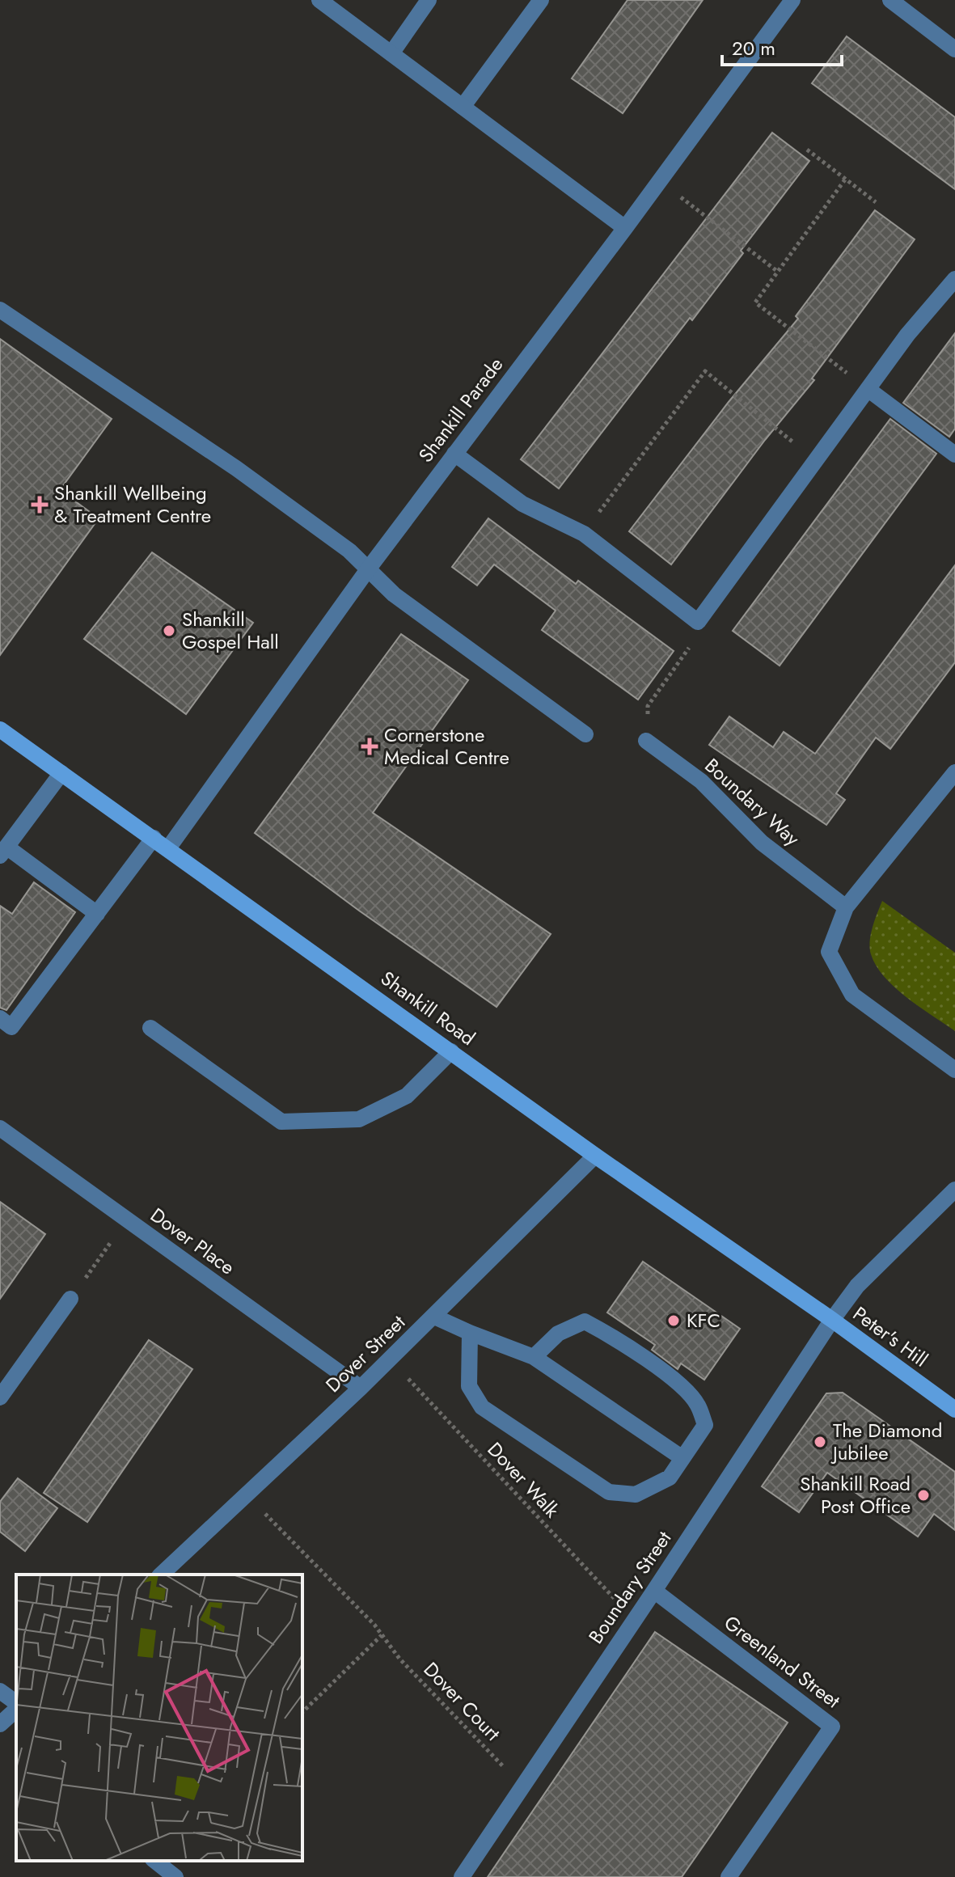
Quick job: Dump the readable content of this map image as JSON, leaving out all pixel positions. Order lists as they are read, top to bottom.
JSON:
{
  "streets": {
    "main road": ["Shankill Road", "Peter's Hill"],
    "street": [
      "Shankill Parade",
      "Boundary Way",
      "Dover Place",
      "Dover Street",
      "Boundary Street",
      "Greenland Street"
    ],
    "path": ["Dover Walk", "Dover Court"]
  },
  "crossings": [
    ["Shankill Parade", "Shankill Road"],
    ["Shankill Road", "Peter's Hill"],
    ["Shankill Road", "Dover Street"],
    ["Shankill Road", "Boundary Street"],
    ["Dover Place", "Dover Street"],
    ["Peter's Hill", "Boundary Street"],
    ["Dover Street", "Dover Walk"],
    ["Dover Street", "Dover Court"],
    ["Dover Walk", "Boundary Street"],
    ["Boundary Street", "Greenland Street"],
    ["Boundary Street", "Dover Court"]
  ],
  "places": {
    "health": ["Shankill Wellbeing & Treatment Centre", "Cornerstone Medical Centre"],
    "other": [
      "Shankill Gospel Hall",
      "KFC",
      "The Diamond Jubilee",
      "Shankill Road Post Office"
    ]
  },
  "scale_bar": "20 m"
}
